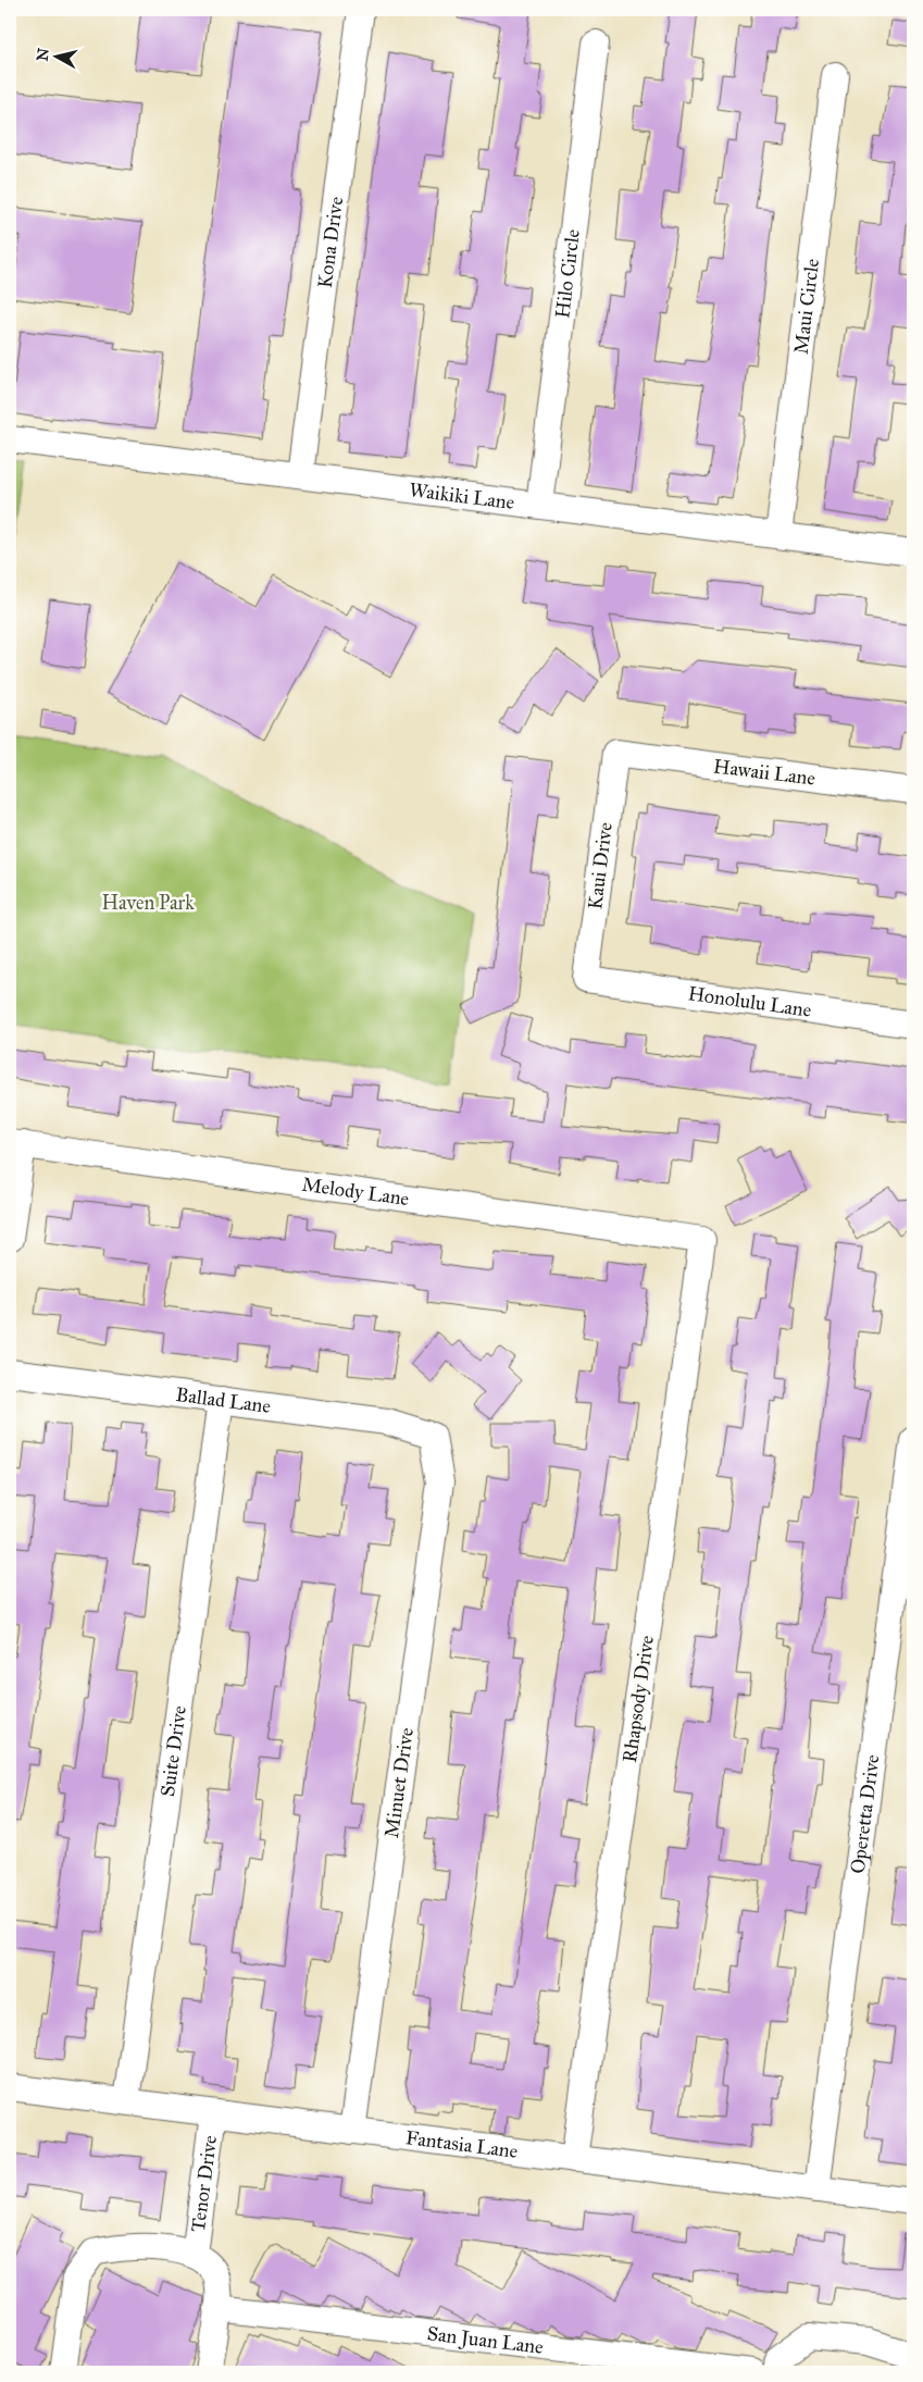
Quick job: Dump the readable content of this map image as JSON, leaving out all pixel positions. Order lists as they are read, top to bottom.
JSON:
{
  "streets": {
    "street": [
      "Kona Drive",
      "Hilo Circle",
      "Maui Circle",
      "Waikiki Lane",
      "Hawaii Lane",
      "Kaui Drive",
      "Honolulu Lane",
      "Melody Lane",
      "Ballad Lane",
      "Rhapsody Drive",
      "Suite Drive",
      "Minuet Drive",
      "Operetta Drive",
      "Fantasia Lane",
      "Tenor Drive",
      "San Juan Lane"
    ]
  },
  "crossings": [
    ["Kona Drive", "Waikiki Lane"],
    ["Hilo Circle", "Waikiki Lane"],
    ["Maui Circle", "Waikiki Lane"],
    ["Hawaii Lane", "Kaui Drive"],
    ["Kaui Drive", "Honolulu Lane"],
    ["Melody Lane", "Rhapsody Drive"],
    ["Ballad Lane", "Suite Drive"],
    ["Ballad Lane", "Minuet Drive"],
    ["Rhapsody Drive", "Fantasia Lane"],
    ["Suite Drive", "Fantasia Lane"],
    ["Minuet Drive", "Fantasia Lane"],
    ["Operetta Drive", "Fantasia Lane"],
    ["Fantasia Lane", "Tenor Drive"]
  ],
  "parks": ["Haven Park"],
  "north": "left"
}
